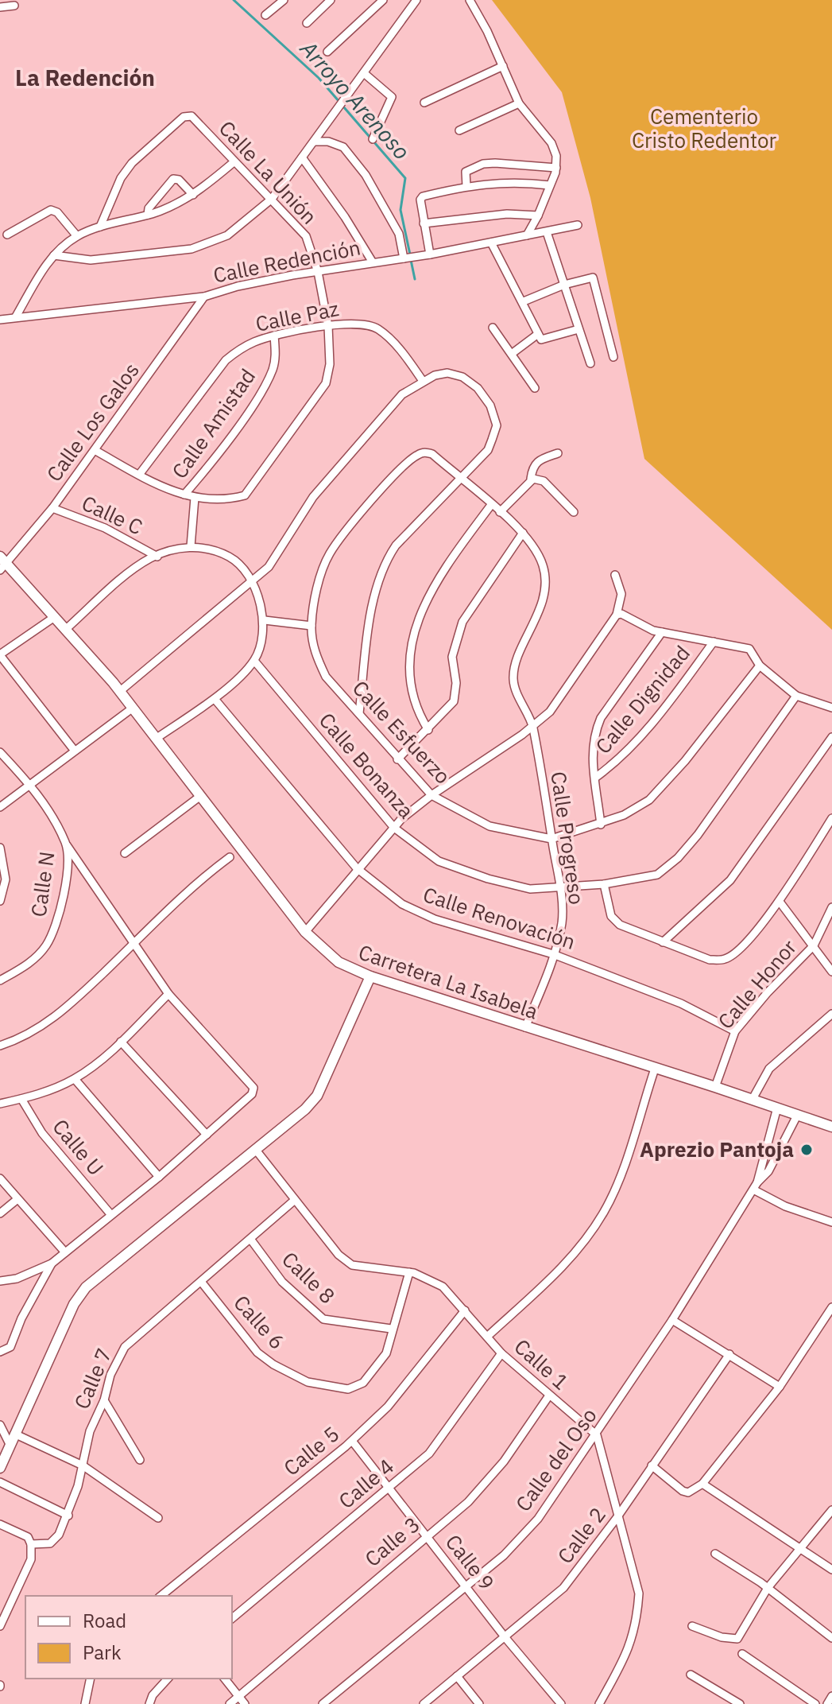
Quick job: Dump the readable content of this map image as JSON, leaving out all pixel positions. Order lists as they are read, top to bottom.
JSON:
{
  "streets": {
    "main road": ["Carretera La Isabela"],
    "street": [
      "Calle La Unión",
      "Calle Redención",
      "Calle Paz",
      "Calle Los Galos",
      "Calle Amistad",
      "Calle C",
      "Calle Dignidad",
      "Calle Esfuerzo",
      "Calle Bonanza",
      "Calle Progreso",
      "Calle N",
      "Calle Renovación",
      "Calle Honor",
      "Calle U",
      "Calle 8",
      "Calle 6",
      "Calle 1",
      "Calle 7",
      "Calle 5",
      "Calle del Oso",
      "Calle 4",
      "Calle 2",
      "Calle 3",
      "Calle 9"
    ]
  },
  "crossings": [
    ["Calle La Unión", "Calle Redención"],
    ["Calle La Unión", "Calle Paz"],
    ["Calle La Unión", "Calle Los Galos"],
    ["Calle La Unión", "Calle Amistad"],
    ["Calle Redención", "Calle Los Galos"],
    ["Calle Paz", "Calle Amistad"],
    ["Calle Los Galos", "Calle C"],
    ["Calle Los Galos", "Carretera La Isabela"],
    ["Calle Esfuerzo", "Calle Progreso"],
    ["Calle Bonanza", "Calle Progreso"],
    ["Calle Progreso", "Calle Renovación"],
    ["Calle Progreso", "Carretera La Isabela"],
    ["Calle Renovación", "Calle Honor"],
    ["Carretera La Isabela", "Calle Honor"],
    ["Carretera La Isabela", "Calle del Oso"],
    ["Calle 8", "Calle 6"],
    ["Calle 8", "Calle 7"],
    ["Calle 6", "Calle 1"],
    ["Calle 6", "Calle 7"],
    ["Calle 1", "Calle 7"],
    ["Calle 1", "Calle 5"],
    ["Calle 1", "Calle del Oso"],
    ["Calle 1", "Calle 4"],
    ["Calle 1", "Calle 3"],
    ["Calle 5", "Calle 9"],
    ["Calle del Oso", "Calle 9"],
    ["Calle 4", "Calle 9"],
    ["Calle 2", "Calle 9"],
    ["Calle 3", "Calle 9"]
  ],
  "districts": ["La Redención"],
  "water": ["Arroyo Arenoso"],
  "parks": ["Cementerio Cristo Redentor"],
  "places": ["Aprezio Pantoja"],
  "legend": ["Road", "Park"]
}
